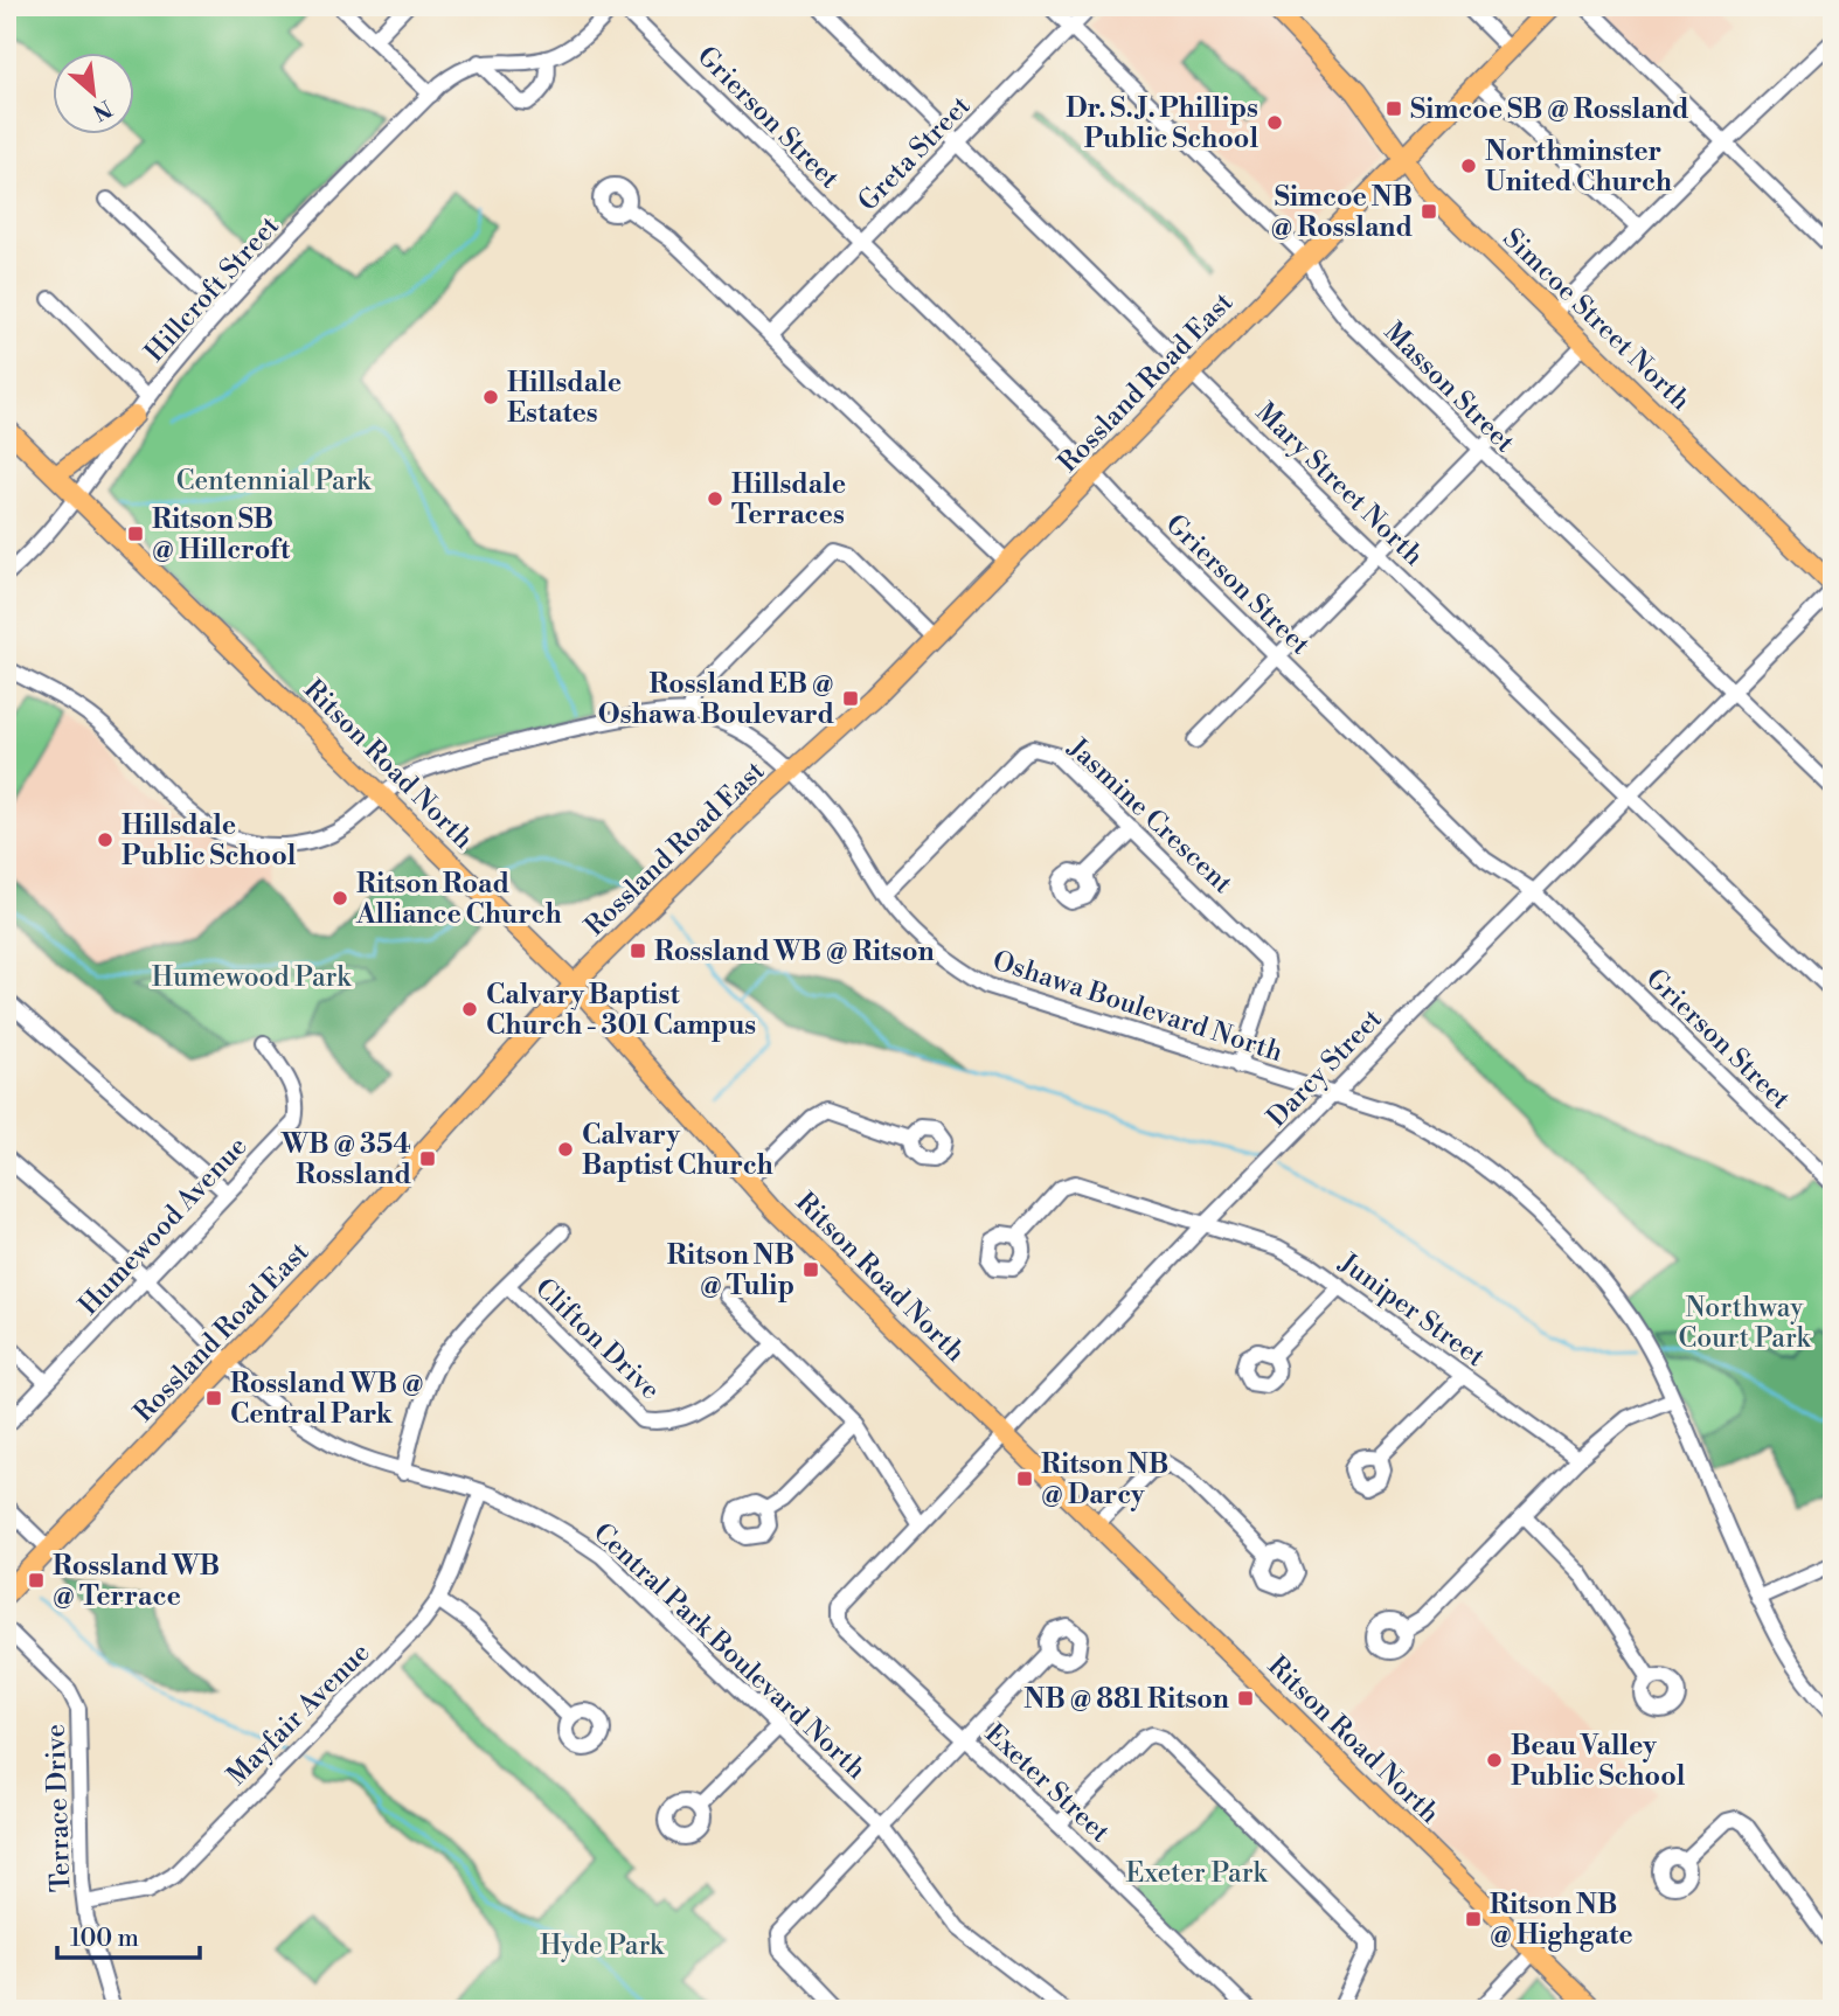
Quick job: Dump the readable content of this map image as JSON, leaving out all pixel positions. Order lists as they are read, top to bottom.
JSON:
{
  "streets": {
    "main road": ["Simcoe Street North", "Rossland Road East", "Ritson Road North"],
    "street": [
      "Grierson Street",
      "Greta Street",
      "Hillcroft Street",
      "Masson Street",
      "Mary Street North",
      "Jasmine Crescent",
      "Oshawa Boulevard North",
      "Darcy Street",
      "Humewood Avenue",
      "Juniper Street",
      "Clifton Drive",
      "Central Park Boulevard North",
      "Mayfair Avenue",
      "Exeter Street",
      "Terrace Drive"
    ]
  },
  "crossings": [
    ["Grierson Street", "Greta Street"],
    ["Grierson Street", "Hillcroft Street"],
    ["Grierson Street", "Rossland Road East"],
    ["Grierson Street", "Darcy Street"],
    ["Greta Street", "Masson Street"],
    ["Greta Street", "Mary Street North"],
    ["Hillcroft Street", "Ritson Road North"],
    ["Simcoe Street North", "Rossland Road East"],
    ["Simcoe Street North", "Darcy Street"],
    ["Rossland Road East", "Masson Street"],
    ["Rossland Road East", "Mary Street North"],
    ["Rossland Road East", "Ritson Road North"],
    ["Rossland Road East", "Oshawa Boulevard North"],
    ["Rossland Road East", "Central Park Boulevard North"],
    ["Masson Street", "Darcy Street"],
    ["Mary Street North", "Darcy Street"],
    ["Ritson Road North", "Oshawa Boulevard North"],
    ["Ritson Road North", "Darcy Street"],
    ["Jasmine Crescent", "Oshawa Boulevard North"],
    ["Oshawa Boulevard North", "Darcy Street"],
    ["Darcy Street", "Juniper Street"],
    ["Darcy Street", "Exeter Street"],
    ["Humewood Avenue", "Central Park Boulevard North"],
    ["Central Park Boulevard North", "Mayfair Avenue"],
    ["Mayfair Avenue", "Terrace Drive"]
  ],
  "parks": [
    "Centennial Park",
    "Humewood Park",
    "Northway Court Park",
    "Exeter Park",
    "Hyde Park"
  ],
  "places": {
    "transit": [
      "Simcoe SB @ Rossland",
      "Simcoe NB @ Rossland",
      "Ritson SB @ Hillcroft",
      "Rossland EB @ Oshawa Boulevard",
      "Rossland WB @ Ritson",
      "WB @ 354 Rossland",
      "Ritson NB @ Tulip",
      "Rossland WB @ Central Park",
      "Ritson NB @ Darcy",
      "Rossland WB @ Terrace",
      "NB @ 881 Ritson",
      "Ritson NB @ Highgate"
    ],
    "other": [
      "Dr. S. J. Phillips Public School",
      "Northminster United Church",
      "Hillsdale Estates",
      "Hillsdale Terraces",
      "Hillsdale Public School",
      "Ritson Road Alliance Church",
      "Calvary Baptist Church - 301 Campus",
      "Calvary Baptist Church",
      "Beau Valley Public School"
    ]
  },
  "scale_bar": "100 m",
  "north": "bottom right"
}
